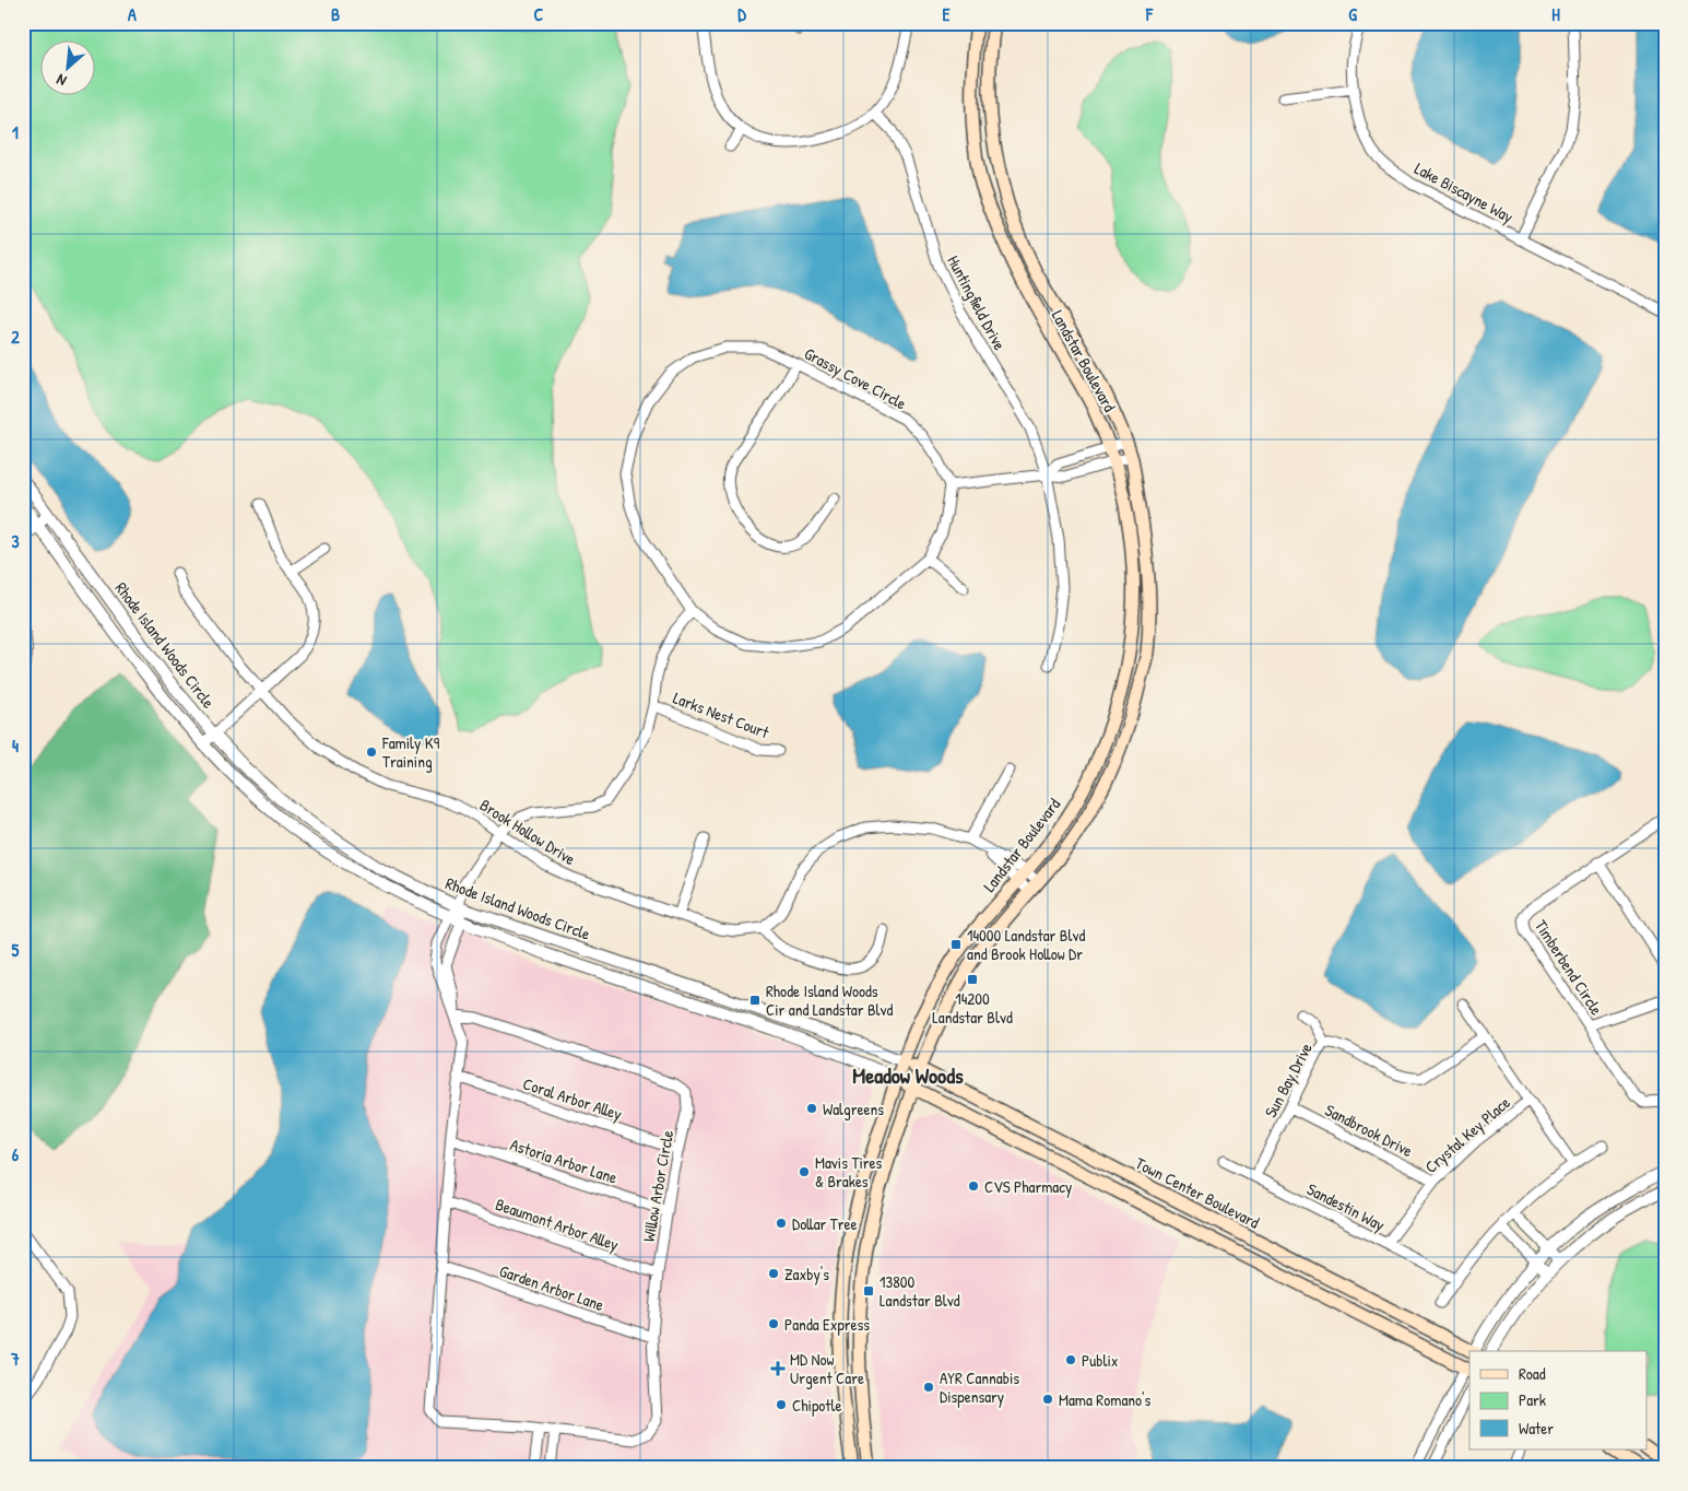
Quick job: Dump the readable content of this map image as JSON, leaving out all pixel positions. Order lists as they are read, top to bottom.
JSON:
{
  "streets": {
    "main road": ["Landstar Boulevard", "Town Center Boulevard"],
    "street": [
      "Lake Biscayne Way",
      "Huntingfield Drive",
      "Grassy Cove Circle",
      "Rhode Island Woods Circle",
      "Larks Nest Court",
      "Brook Hollow Drive",
      "Timberbend Circle",
      "Sun Bay Drive",
      "Coral Arbor Alley",
      "Sandbrook Drive",
      "Crystal Key Place",
      "Astoria Arbor Lane",
      "Willow Arbor Circle",
      "Sandestin Way",
      "Beaumont Arbor Alley",
      "Garden Arbor Lane"
    ]
  },
  "crossings": [
    ["Landstar Boulevard", "Rhode Island Woods Circle"],
    ["Landstar Boulevard", "Town Center Boulevard"],
    ["Rhode Island Woods Circle", "Town Center Boulevard"],
    ["Sun Bay Drive", "Sandbrook Drive"],
    ["Sun Bay Drive", "Sandestin Way"],
    ["Coral Arbor Alley", "Willow Arbor Circle"],
    ["Sandbrook Drive", "Crystal Key Place"],
    ["Crystal Key Place", "Sandestin Way"],
    ["Astoria Arbor Lane", "Willow Arbor Circle"],
    ["Willow Arbor Circle", "Beaumont Arbor Alley"],
    ["Willow Arbor Circle", "Garden Arbor Lane"]
  ],
  "districts": ["Meadow Woods"],
  "places": {
    "other": [
      "Family K9 Training",
      "Walgreens",
      "Mavis Tires & Brakes",
      "CVS Pharmacy",
      "Dollar Tree",
      "Zaxby's",
      "Panda Express",
      "Publix",
      "AYR Cannabis Dispensary",
      "Mama Romano's",
      "Chipotle"
    ],
    "transit": [
      "14000 Landstar Blvd and Brook Hollow Dr",
      "14200 Landstar Blvd",
      "Rhode Island Woods Cir and Landstar Blvd",
      "13800 Landstar Blvd"
    ],
    "health": ["MD Now Urgent Care"]
  },
  "legend": ["Road", "Park", "Water"],
  "north": "bottom left",
  "grid": {
    "columns": [
      "A",
      "B",
      "C",
      "D",
      "E",
      "F",
      "G",
      "H"
    ],
    "rows": [
      "1",
      "2",
      "3",
      "4",
      "5",
      "6",
      "7"
    ]
  }
}
